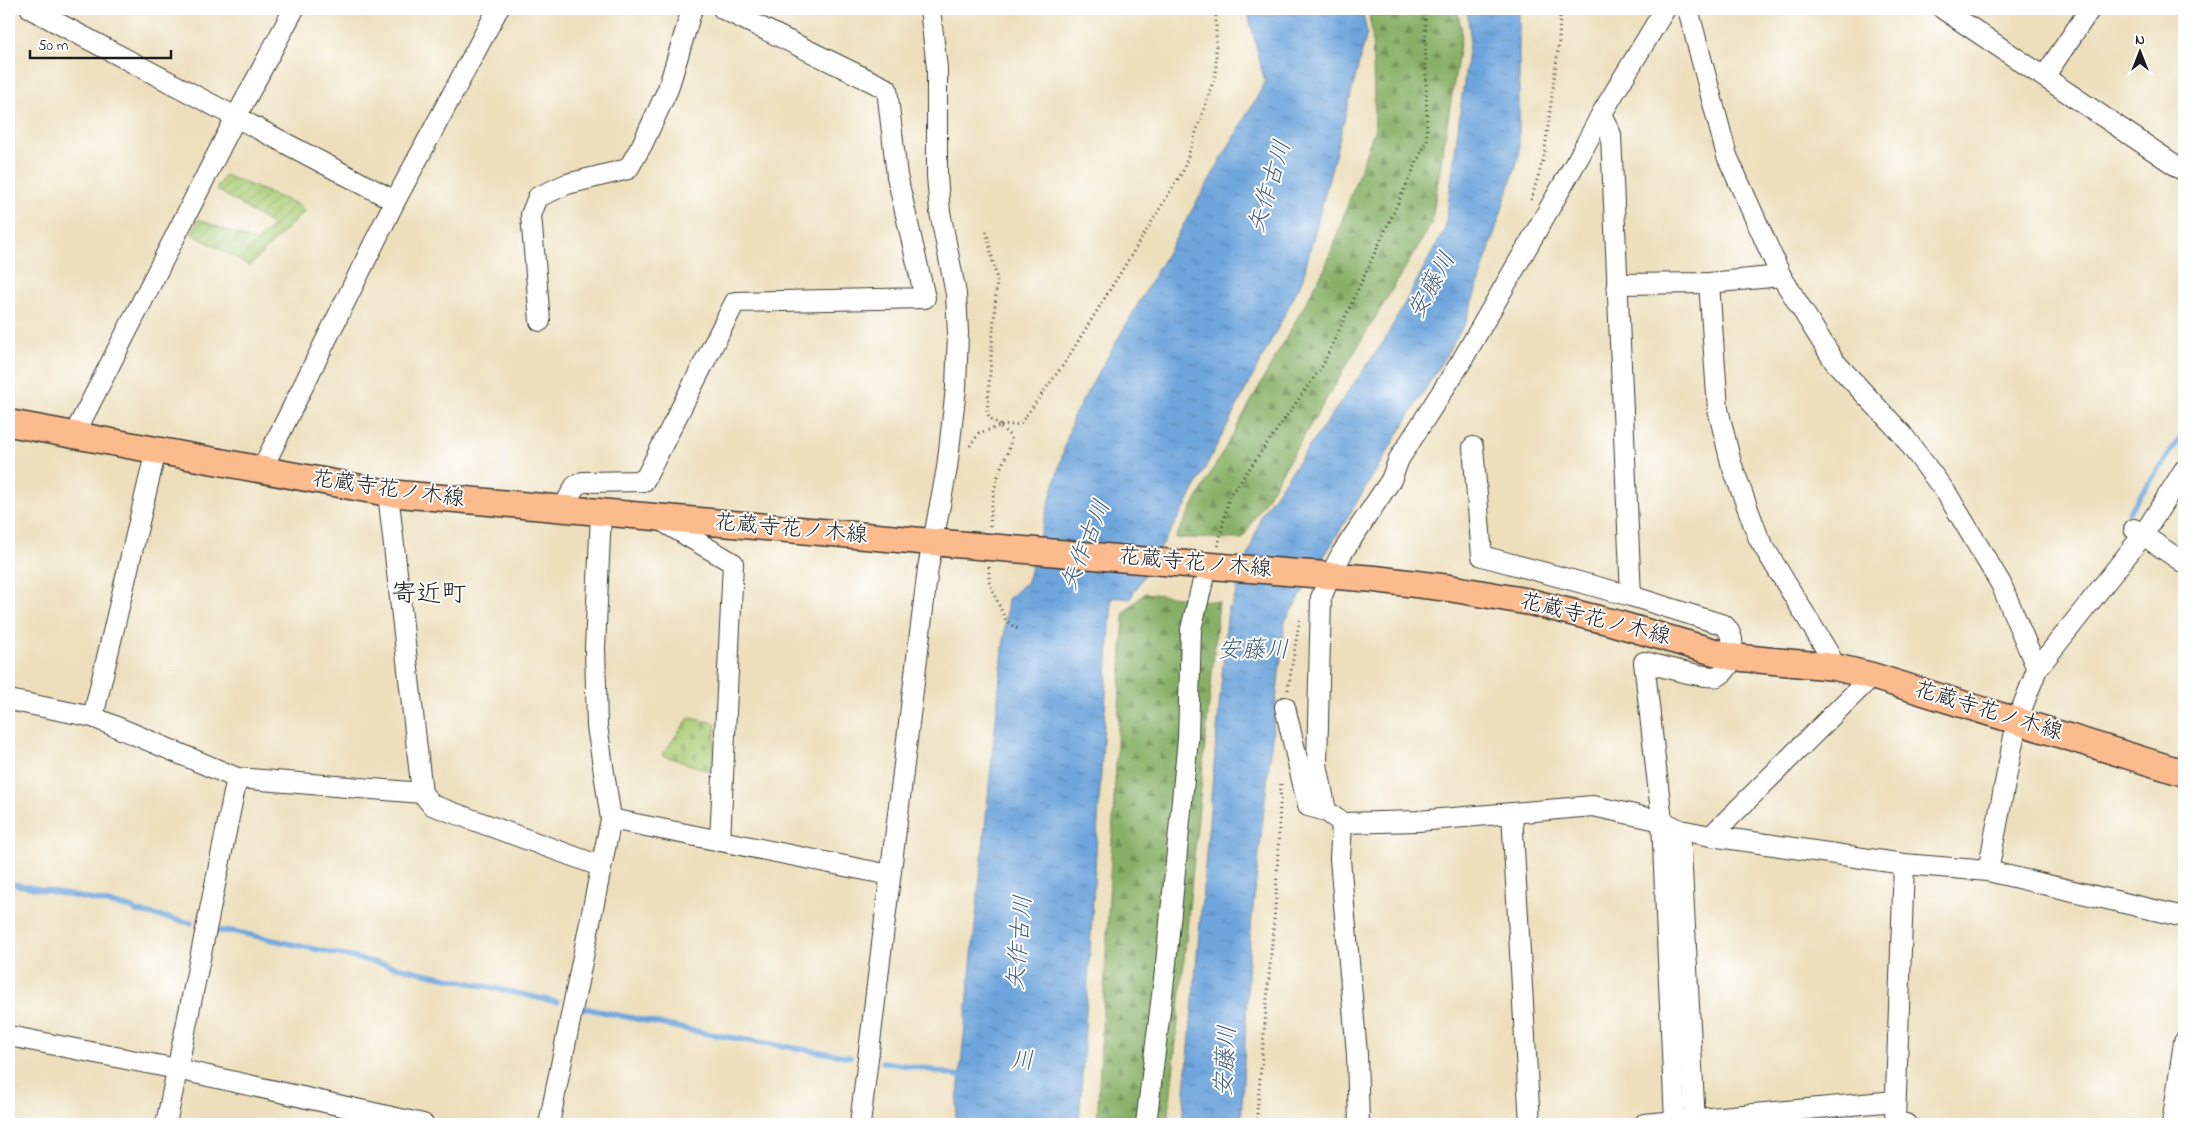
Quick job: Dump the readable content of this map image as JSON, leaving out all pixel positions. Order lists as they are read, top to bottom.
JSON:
{
  "streets": {
    "main road": ["花蔵寺花ノ木線"]
  },
  "districts": ["寄近町"],
  "water": ["矢作古川", "安藤川", "川"],
  "scale_bar": "50 m",
  "north": "top"
}
